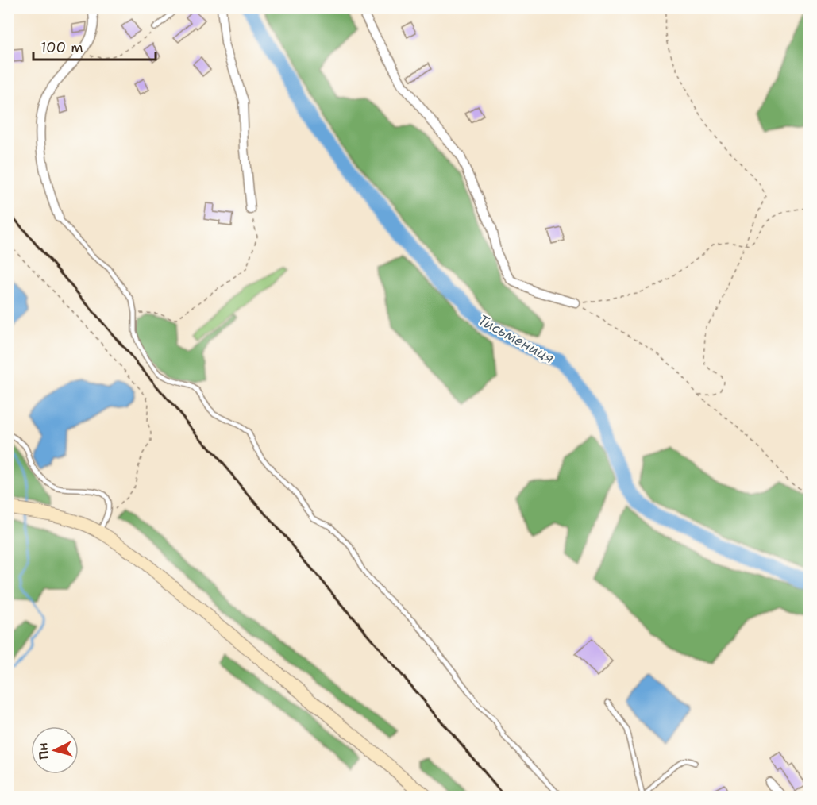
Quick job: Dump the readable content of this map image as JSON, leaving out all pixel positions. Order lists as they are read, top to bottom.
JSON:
{
  "water": ["Тисьмениця"],
  "scale_bar": "100 m",
  "north": "left"
}
